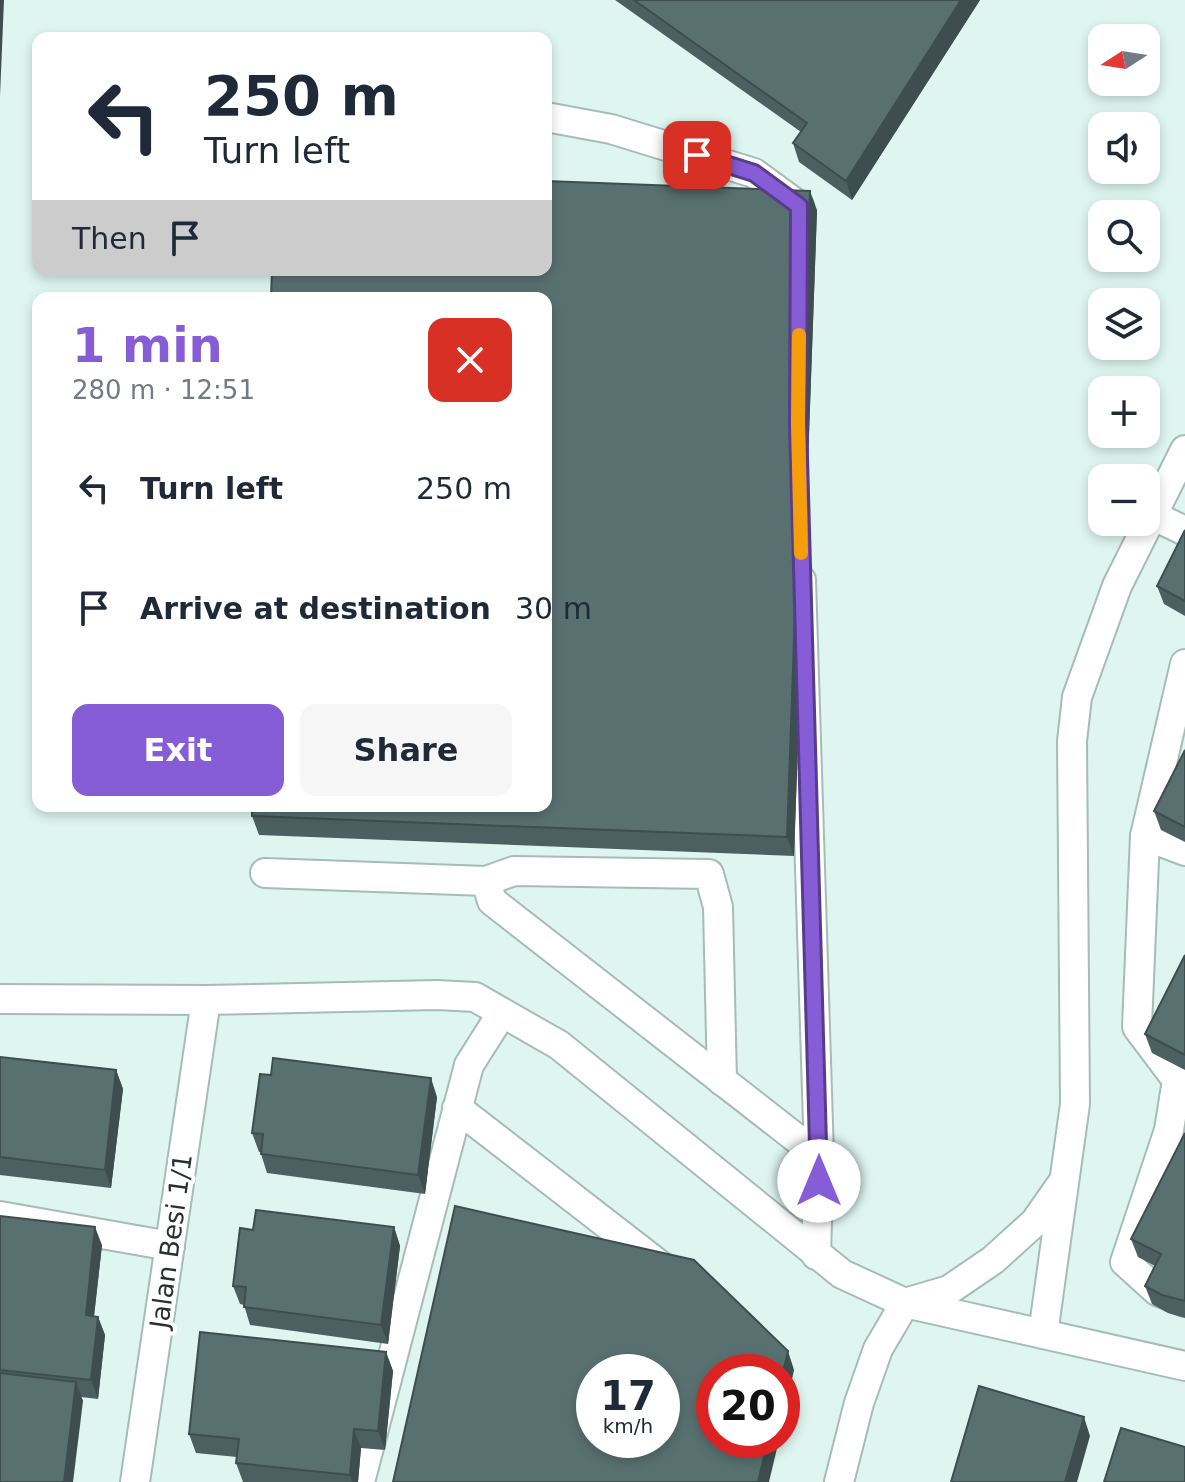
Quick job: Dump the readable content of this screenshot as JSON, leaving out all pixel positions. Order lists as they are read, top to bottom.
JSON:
{
  "streets": {
    "street": ["Jalan Besi 1/1"]
  },
  "north": "left",
  "page": {
    "map_buttons": ["+", "−"],
    "turn": ["250 m", "Turn left"],
    "then": "Then",
    "heading": ["1 min", "280 m · 12:51"],
    "list": [
      {
        "name": "Turn left",
        "value": "250 m"
      },
      {
        "name": "Arrive at destination",
        "value": "30 m"
      }
    ],
    "buttons": ["Exit", "Share"],
    "speed": "17 km/h",
    "limit": "20"
  }
}
